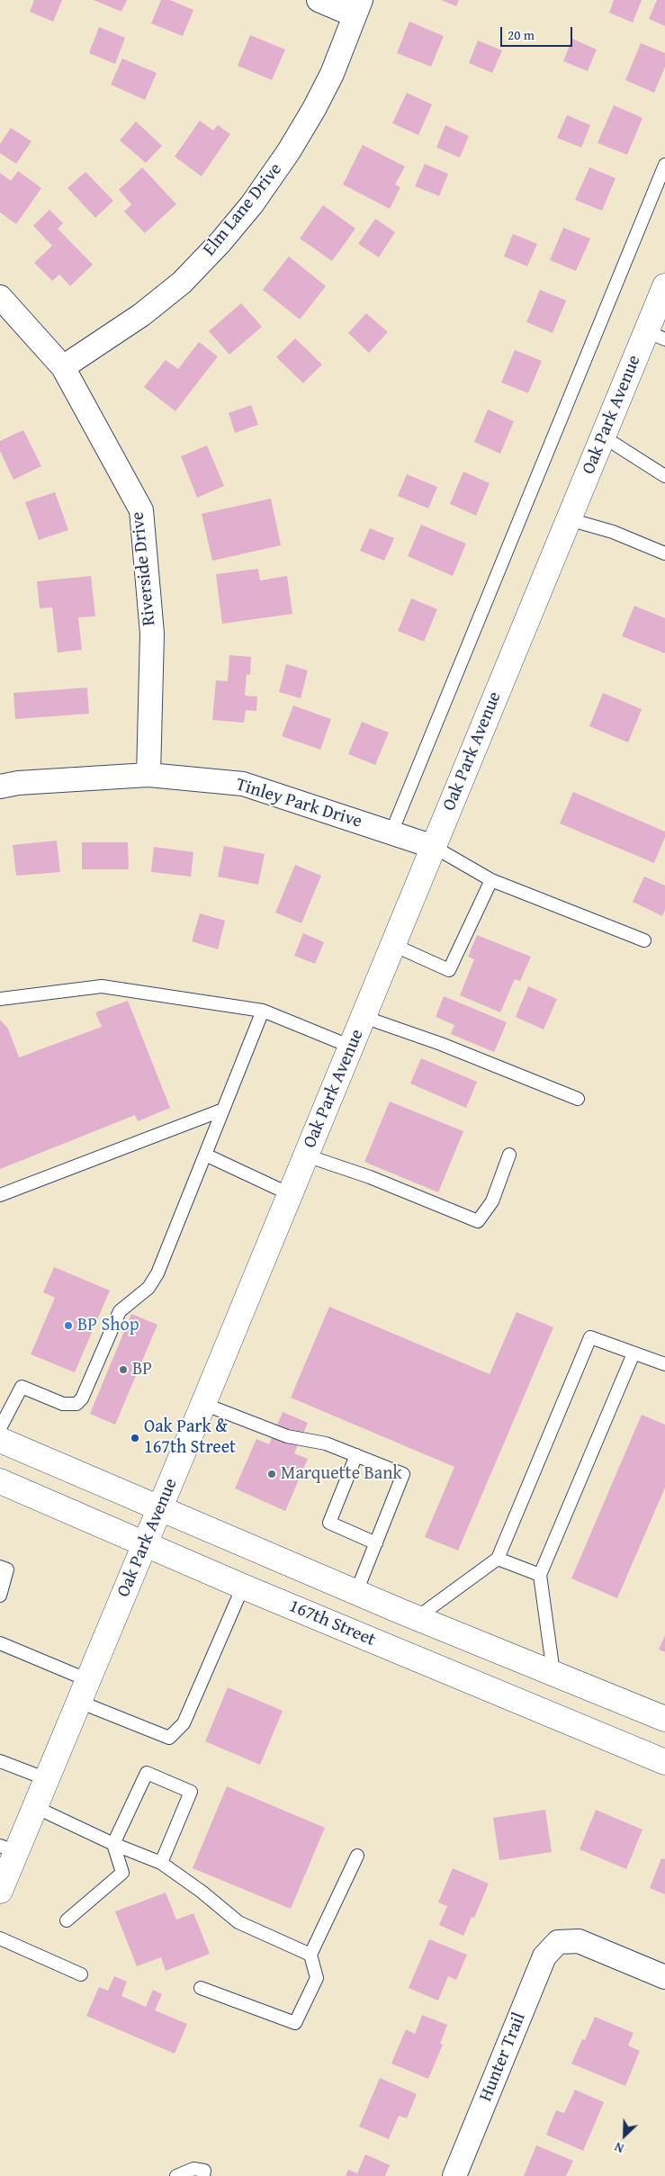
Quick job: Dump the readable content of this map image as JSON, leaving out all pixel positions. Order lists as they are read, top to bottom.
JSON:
{
  "streets": {
    "street": [
      "Elm Lane Drive",
      "Oak Park Avenue",
      "Riverside Drive",
      "Tinley Park Drive",
      "167th Street",
      "Hunter Trail"
    ]
  },
  "crossings": [
    ["Elm Lane Drive", "Riverside Drive"],
    ["Oak Park Avenue", "Tinley Park Drive"],
    ["Oak Park Avenue", "167th Street"],
    ["Riverside Drive", "Tinley Park Drive"]
  ],
  "places": [
    "BP Shop",
    "BP",
    "Oak Park & 167th Street",
    "Marquette Bank"
  ],
  "scale_bar": "20 m",
  "north": "bottom left"
}
